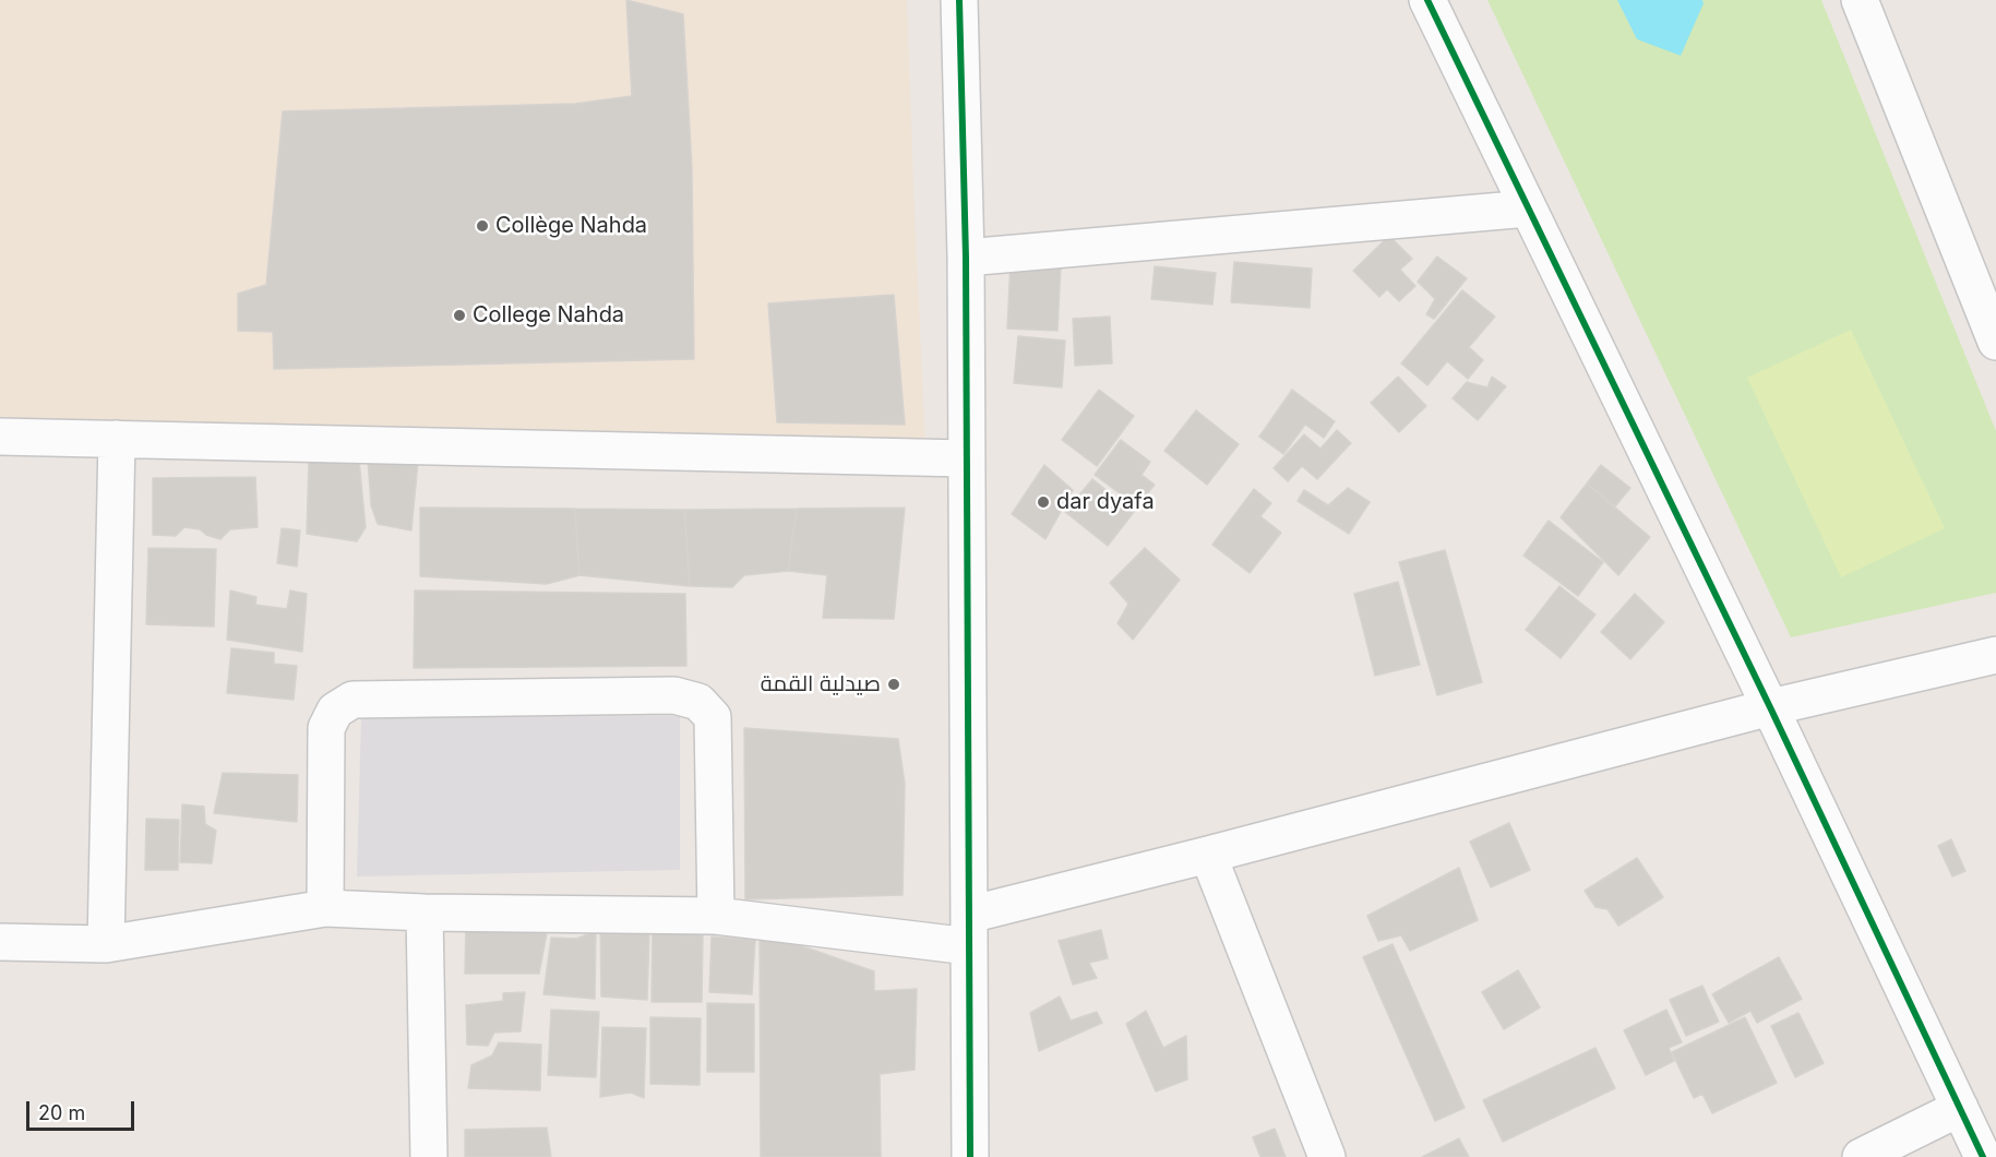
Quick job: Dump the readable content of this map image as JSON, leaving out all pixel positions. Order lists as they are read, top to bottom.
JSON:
{
  "places": [
    "Collège Nahda",
    "College Nahda",
    "dar dyafa",
    "صيدلية القمة"
  ],
  "scale_bar": "20 m"
}
